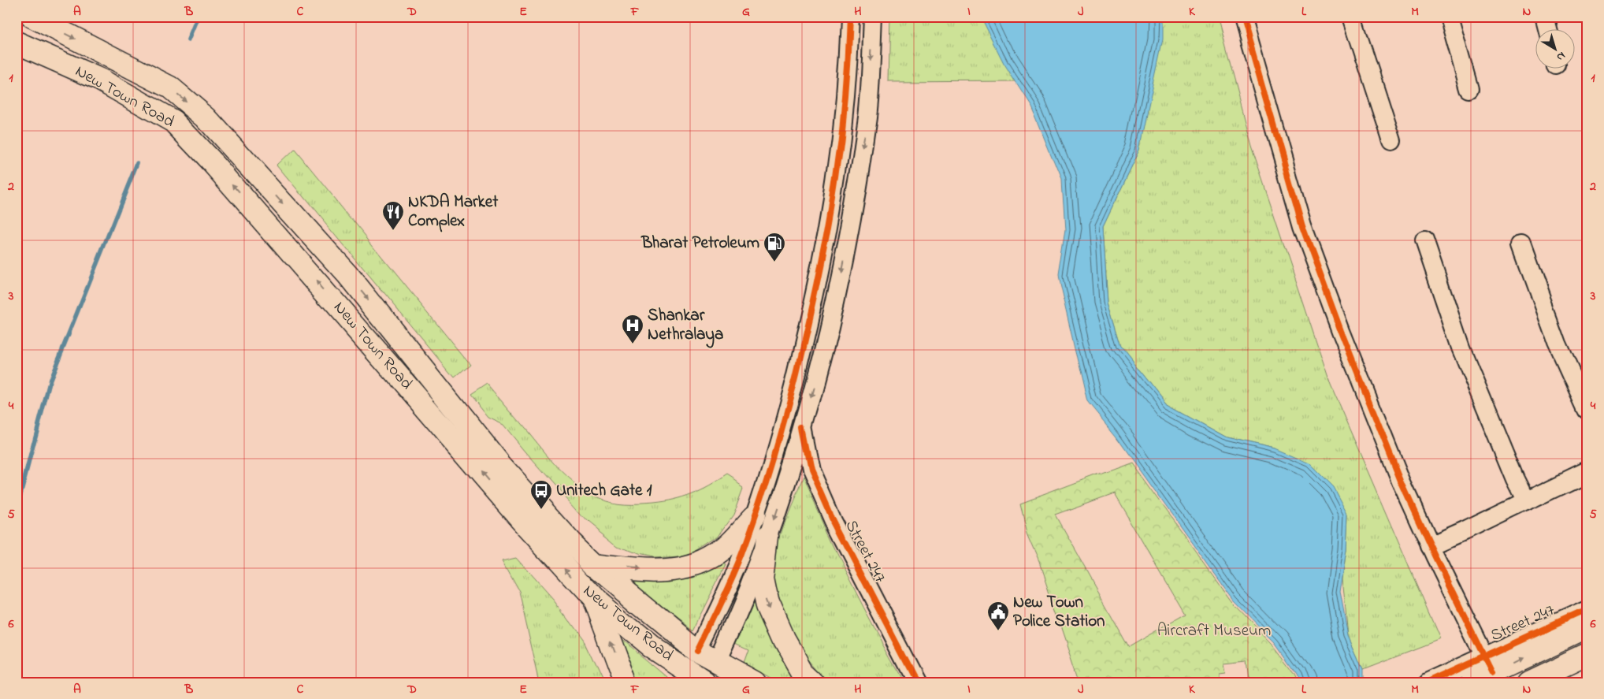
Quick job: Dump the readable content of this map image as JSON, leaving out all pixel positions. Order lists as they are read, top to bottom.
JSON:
{
  "streets": {
    "main road": ["New Town Road"],
    "street": ["Street 247"]
  },
  "parks": ["Aircraft Museum"],
  "places": {
    "restaurant": ["NKDA Market Complex"],
    "fuel station": ["Bharat Petroleum"],
    "hospital": ["Shankar Nethralaya"],
    "bus stop": ["Unitech Gate 1"],
    "public building": ["New Town Police Station"]
  },
  "north": "bottom right",
  "grid": {
    "columns": [
      "A",
      "B",
      "C",
      "D",
      "E",
      "F",
      "G",
      "H",
      "I",
      "J",
      "K",
      "L",
      "M",
      "N"
    ],
    "rows": [
      "1",
      "2",
      "3",
      "4",
      "5",
      "6"
    ]
  }
}
